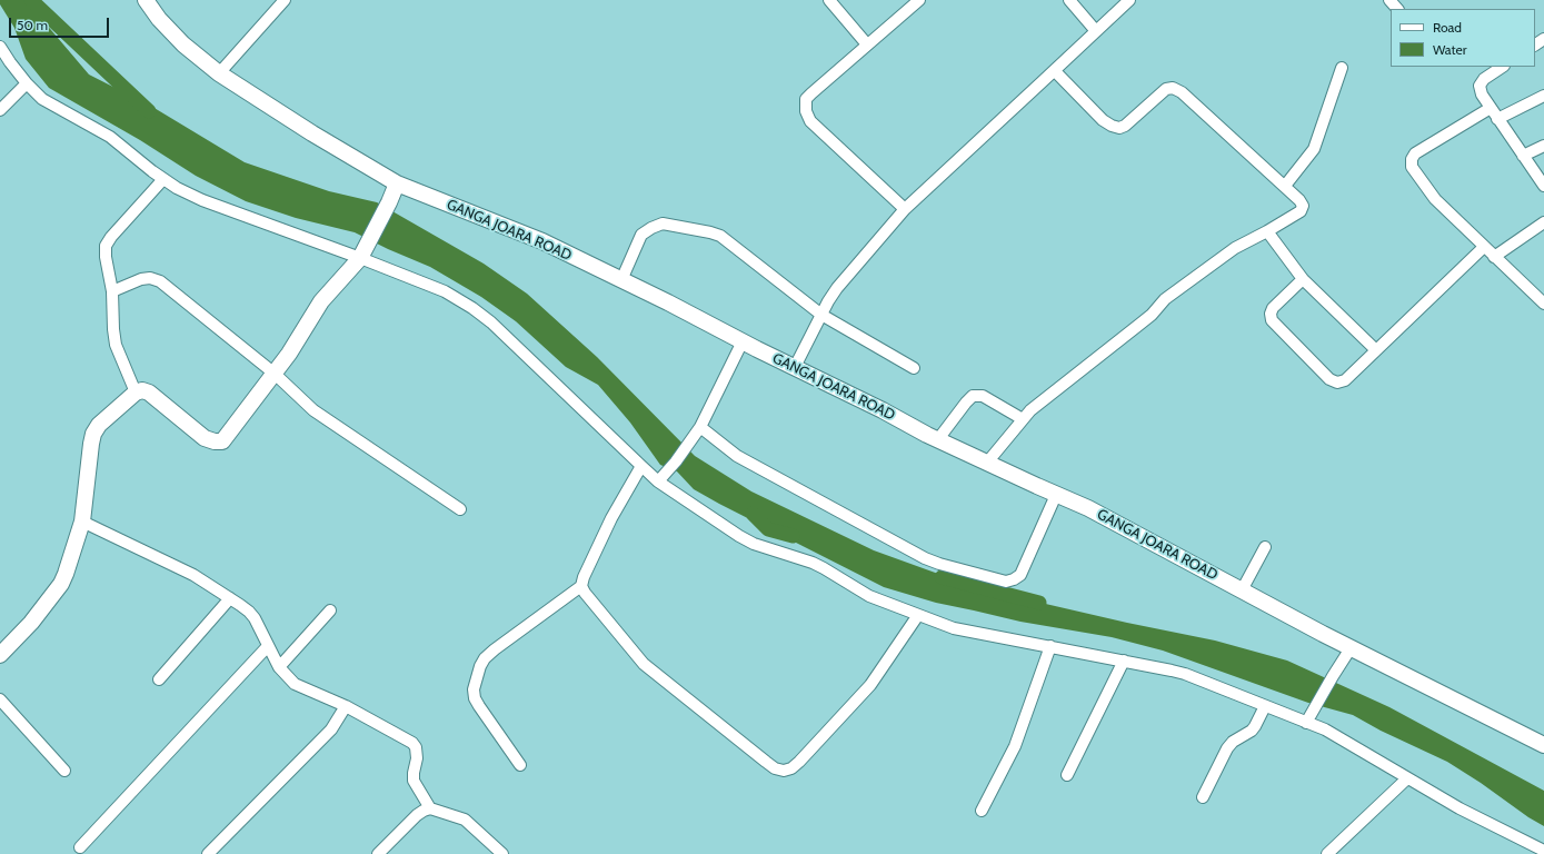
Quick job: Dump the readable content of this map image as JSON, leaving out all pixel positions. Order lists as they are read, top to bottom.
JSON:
{
  "streets": {
    "main road": ["GANGA JOARA ROAD"]
  },
  "legend": ["Road", "Water"],
  "scale_bar": "50 m"
}
